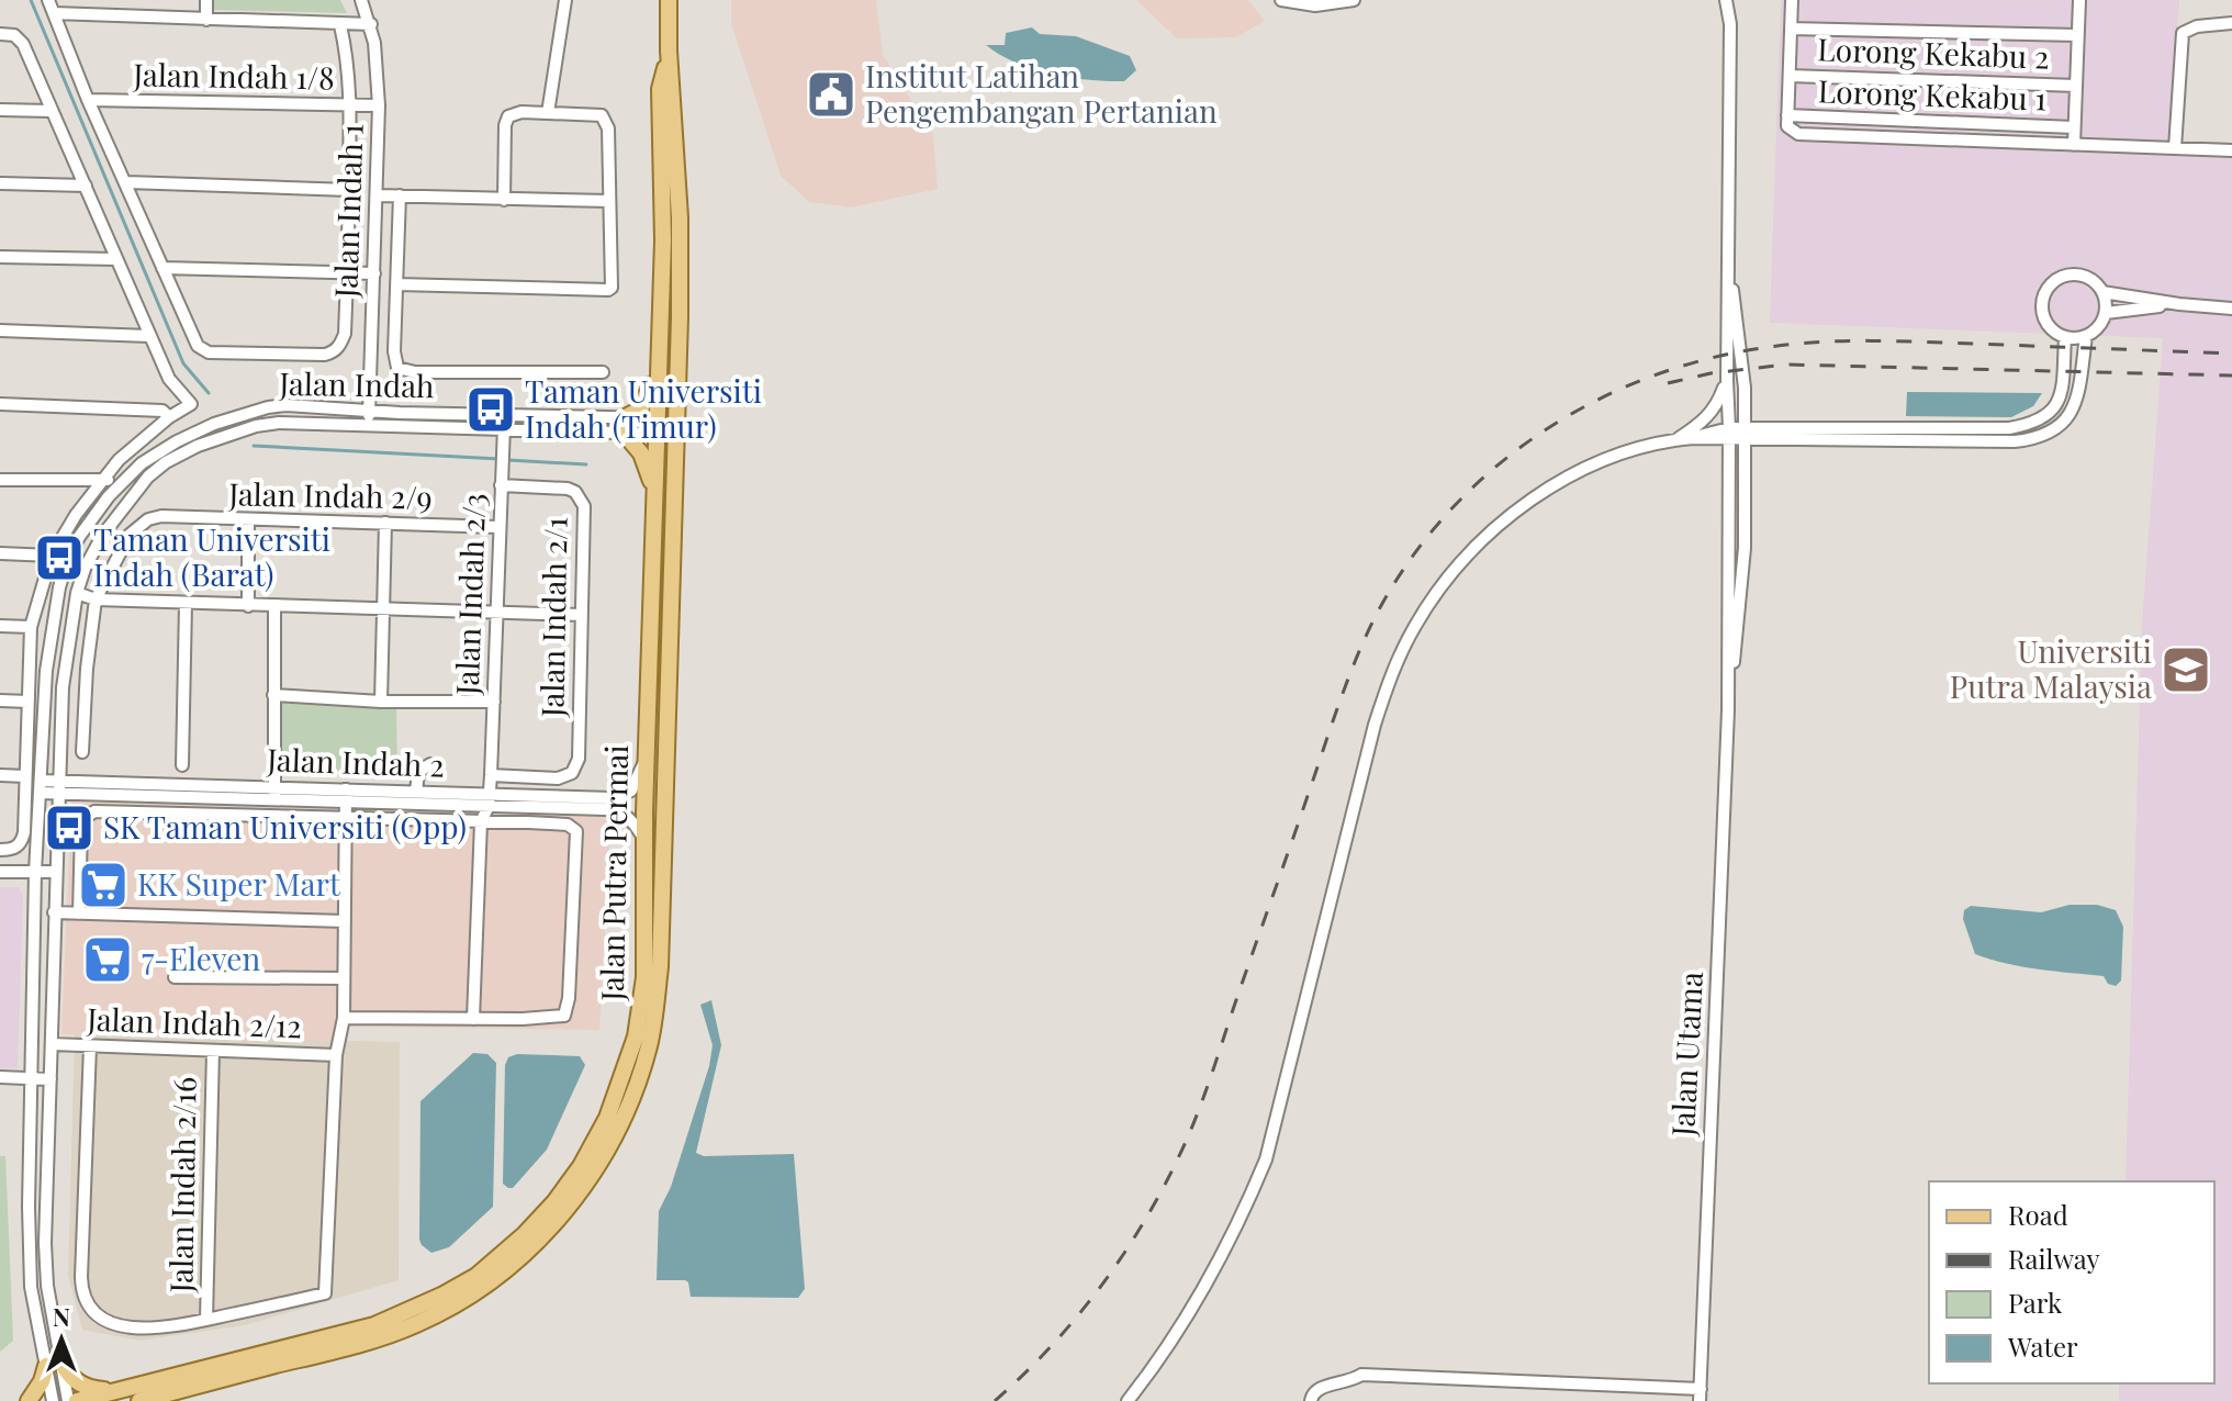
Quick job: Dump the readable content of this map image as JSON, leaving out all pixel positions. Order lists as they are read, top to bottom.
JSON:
{
  "streets": {
    "main road": ["Jalan Putra Permai"],
    "street": [
      "Lorong Kekabu 2",
      "Jalan Indah 1/8",
      "Lorong Kekabu 1",
      "Jalan Indah 1",
      "Jalan Indah",
      "Jalan Indah 2/9",
      "Jalan Indah 2/3",
      "Jalan Indah 2/1",
      "Jalan Indah 2",
      "Jalan Indah 2/12",
      "Jalan Utama",
      "Jalan Indah 2/16"
    ]
  },
  "crossings": [
    ["Jalan Indah 1/8", "Jalan Indah 1"],
    ["Jalan Indah 1", "Jalan Indah"],
    ["Jalan Indah", "Jalan Indah 2/3"],
    ["Jalan Indah", "Jalan Indah 2"],
    ["Jalan Indah", "Jalan Putra Permai"],
    ["Jalan Indah", "Jalan Indah 2/12"],
    ["Jalan Indah 2/9", "Jalan Indah 2/3"],
    ["Jalan Indah 2/3", "Jalan Indah 2/1"],
    ["Jalan Indah 2/3", "Jalan Indah 2"],
    ["Jalan Indah 2", "Jalan Putra Permai"],
    ["Jalan Indah 2/12", "Jalan Indah 2/16"]
  ],
  "places": {
    "public building": ["Institut Latihan Pengembangan Pertanian"],
    "bus stop": ["Taman Universiti Indah (Timur)", "Taman Universiti Indah (Barat)", "SK Taman Universiti (Opp)"],
    "school or university": ["Universiti Putra Malaysia"],
    "supermarket": ["KK Super Mart", "7-Eleven"]
  },
  "legend": [
    "Road",
    "Railway",
    "Park",
    "Water"
  ],
  "north": "top"
}
